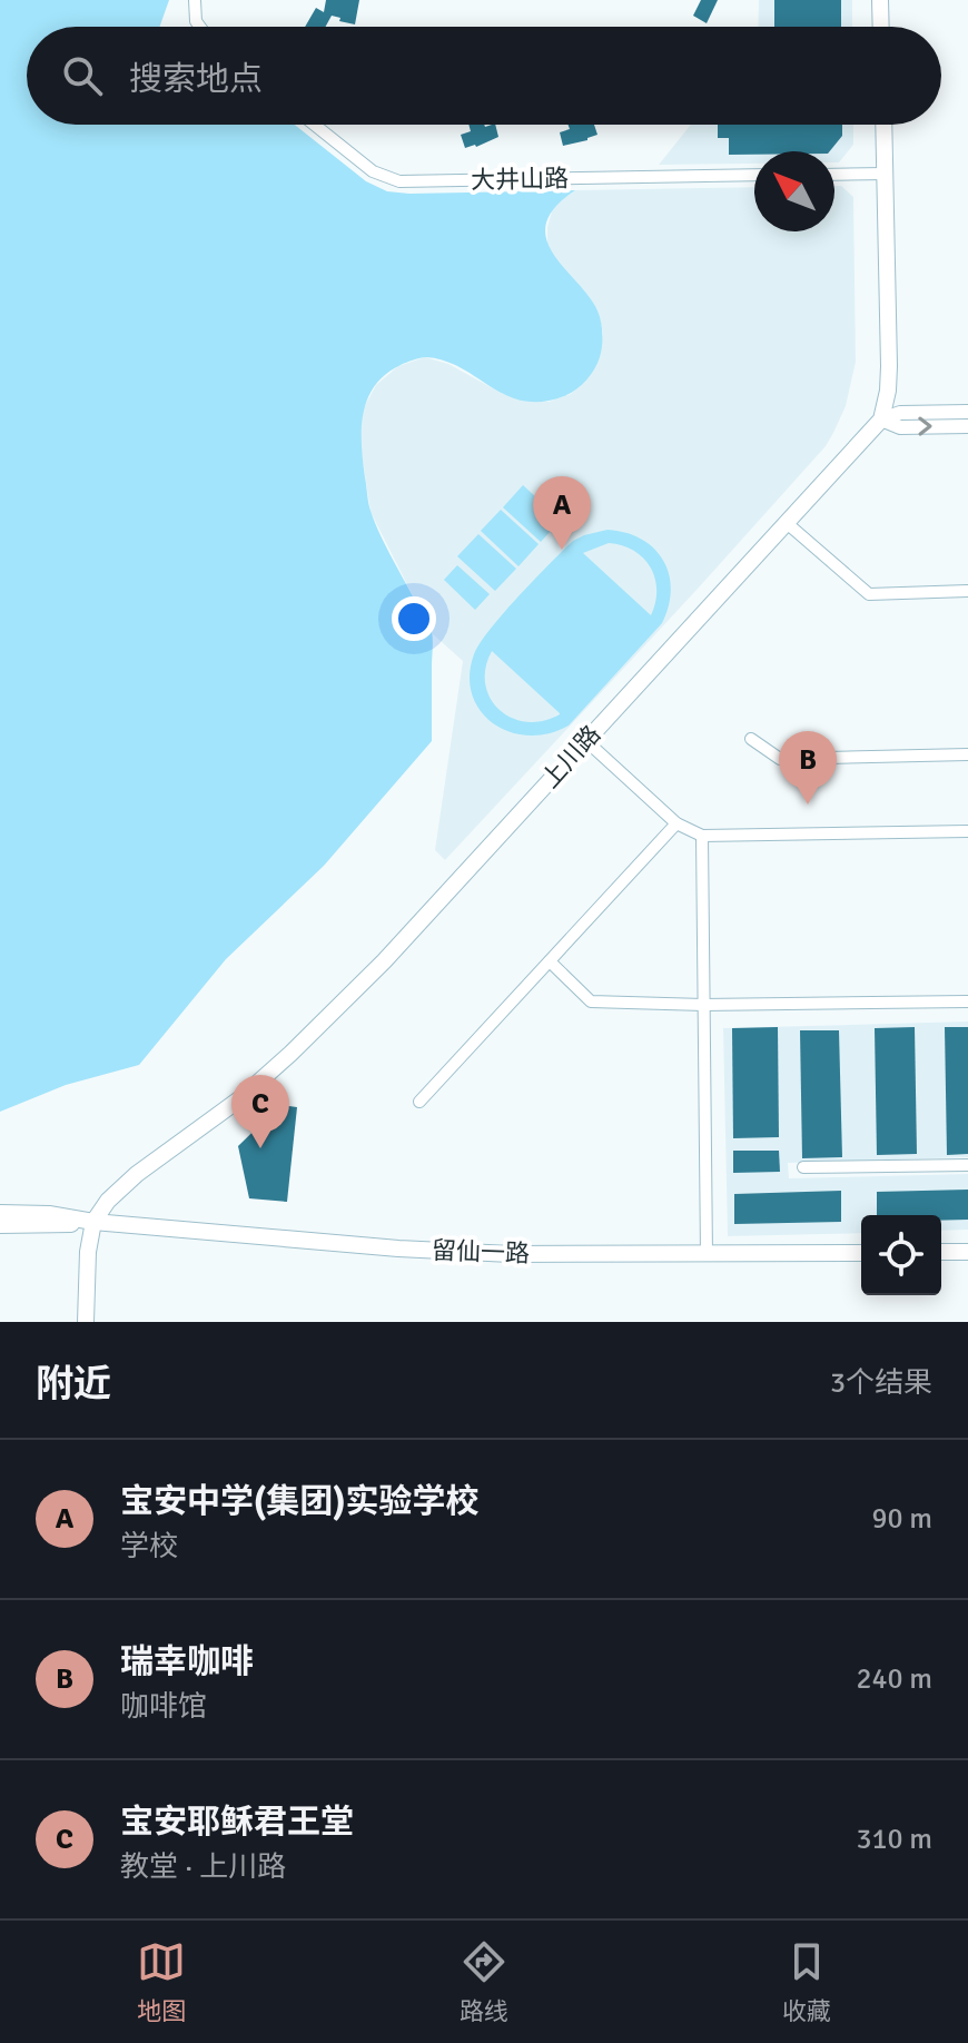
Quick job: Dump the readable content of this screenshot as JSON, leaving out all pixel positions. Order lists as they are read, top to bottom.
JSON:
{
  "streets": {
    "main road": ["上川路", "留仙一路"],
    "street": ["大井山路"]
  },
  "crossings": [
    ["上川路", "留仙一路"]
  ],
  "north": "top left",
  "page": {
    "search": "搜索地点",
    "pins": ["A", "B", "C"],
    "heading": ["附近", "3个结果"],
    "list": [
      {
        "mark": "A",
        "name": "宝安中学(集团)实验学校",
        "note": "学校",
        "value": "90 m"
      },
      {
        "mark": "B",
        "name": "瑞幸咖啡",
        "note": "咖啡馆",
        "value": "240 m"
      },
      {
        "mark": "C",
        "name": "宝安耶稣君王堂",
        "note": "教堂 · 上川路",
        "value": "310 m"
      }
    ],
    "nav": ["地图", "路线", "收藏"]
  }
}
